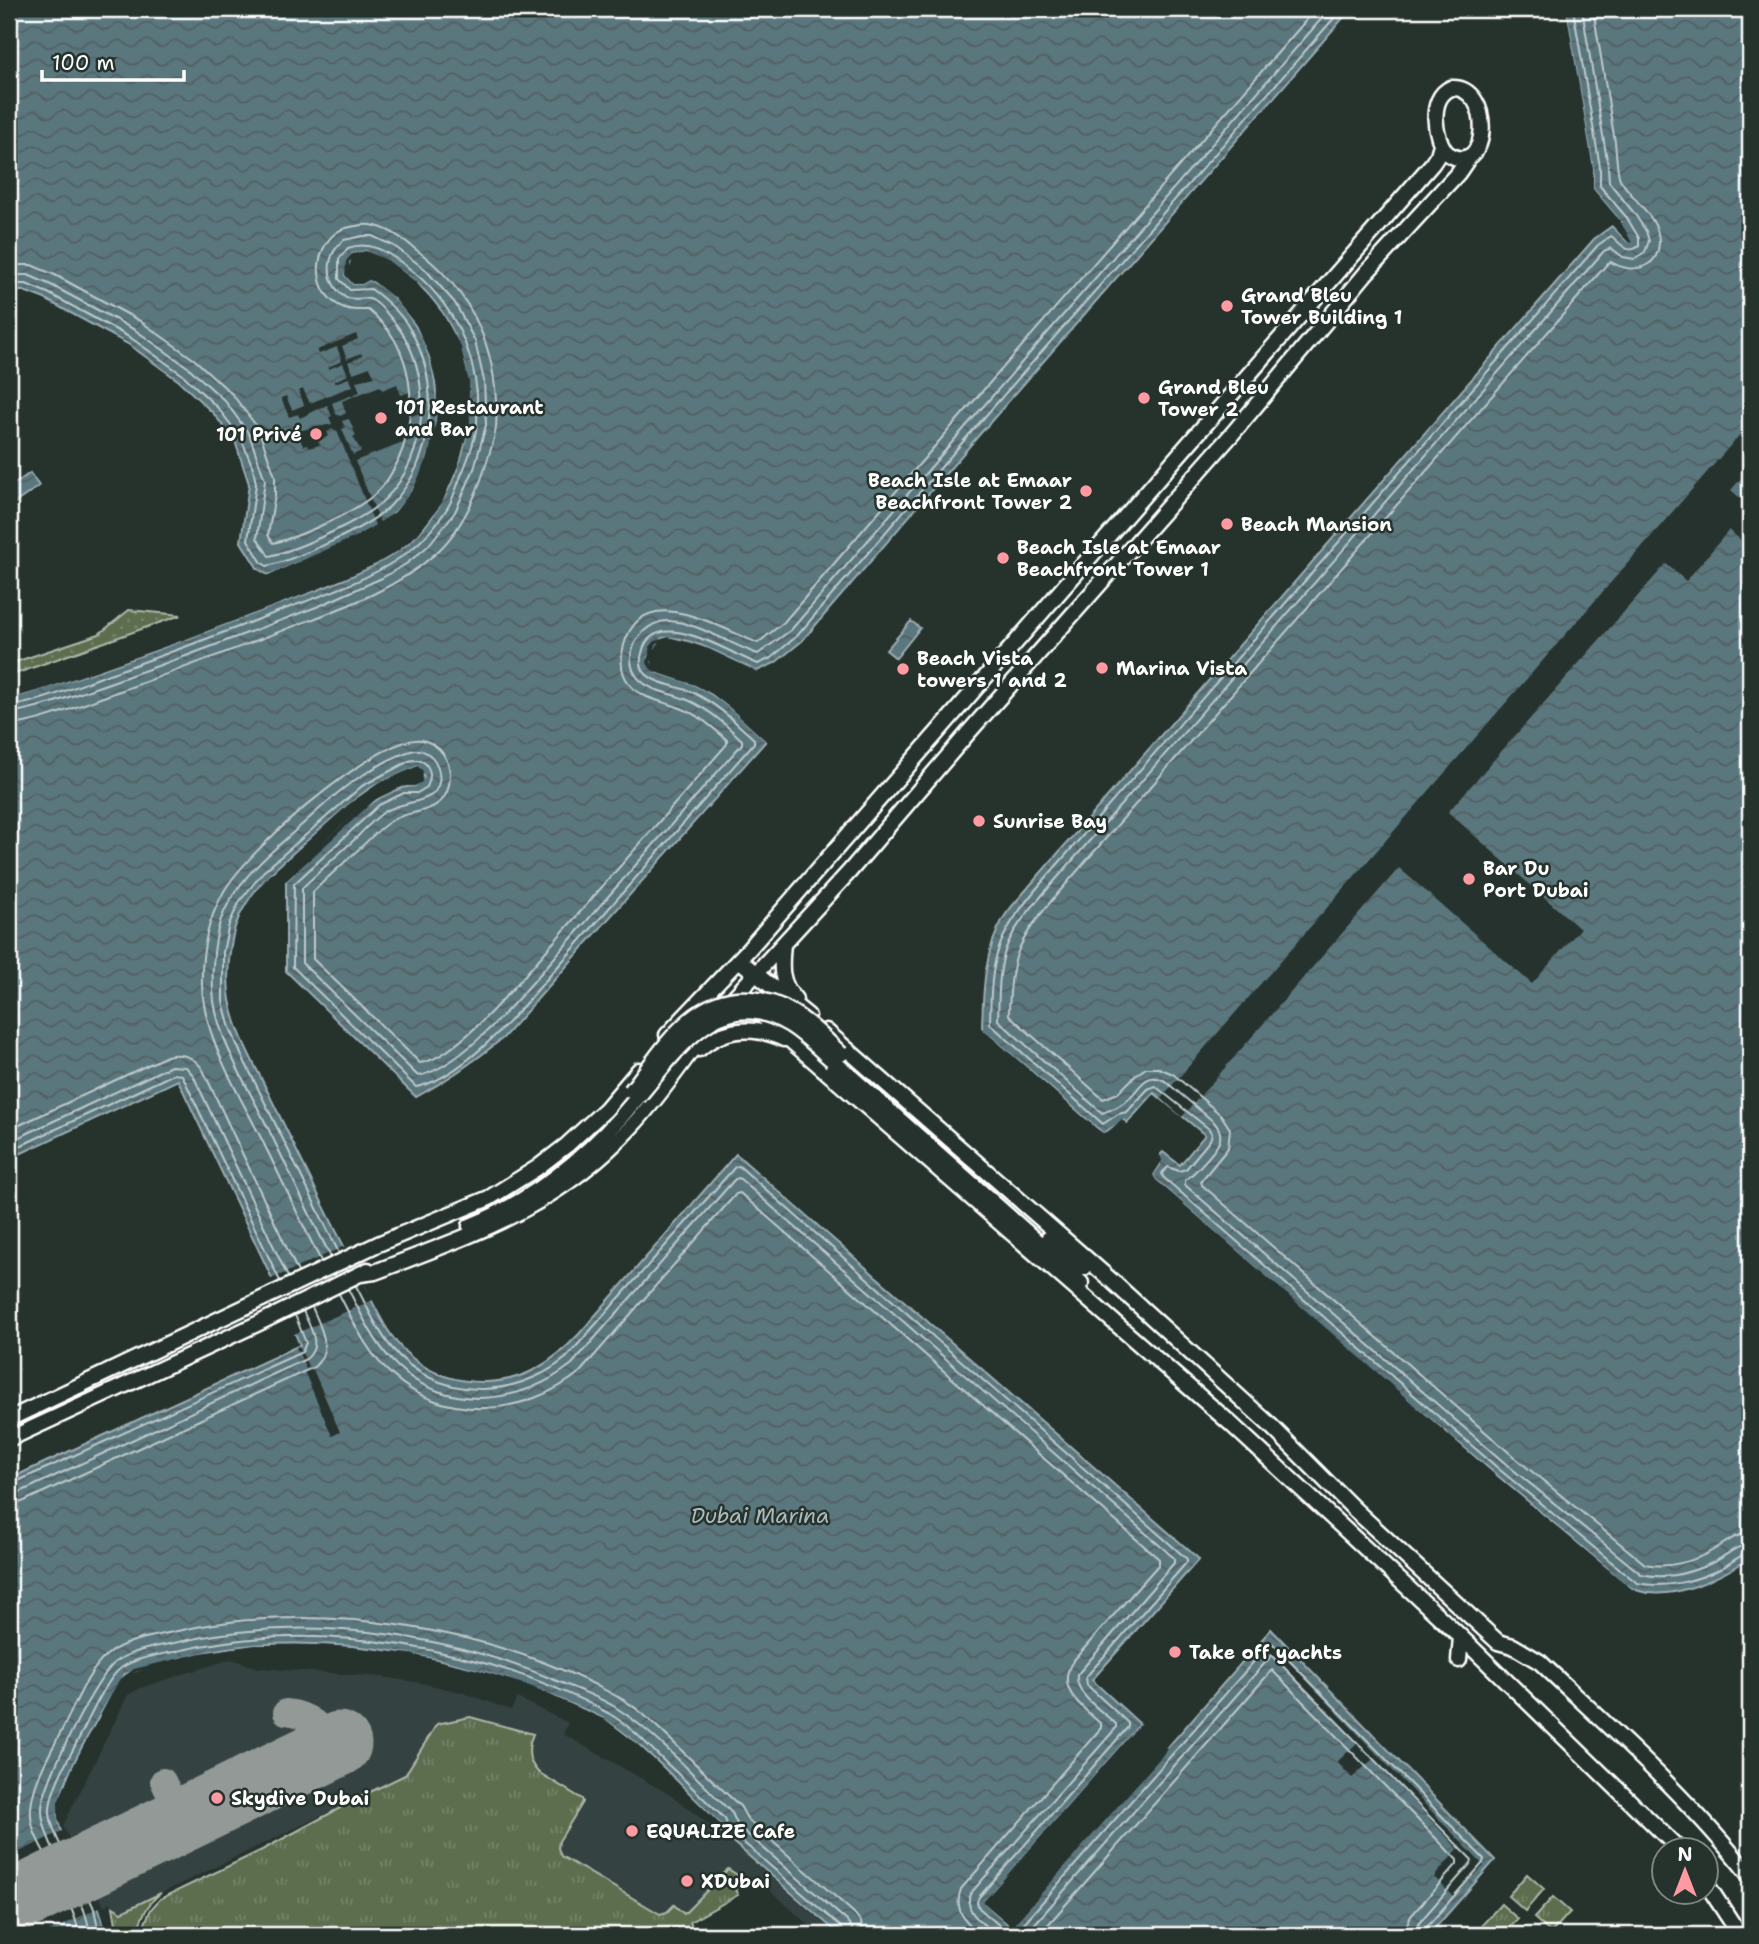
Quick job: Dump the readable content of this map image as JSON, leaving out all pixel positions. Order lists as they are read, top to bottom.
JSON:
{
  "water": ["Dubai Marina"],
  "places": [
    "Grand Bleu Tower Building 1",
    "Grand Bleu Tower 2",
    "101 Restaurant and Bar",
    "101 Privé",
    "Beach Isle at Emaar Beachfront Tower 2",
    "Beach Mansion",
    "Beach Isle at Emaar Beachfront Tower 1",
    "Marina Vista",
    "Beach Vista towers 1 and 2",
    "Sunrise Bay",
    "Bar Du Port Dubai",
    "Take off yachts",
    "Skydive Dubai",
    "EQUALIZE Cafe",
    "XDubai"
  ],
  "scale_bar": "100 m",
  "north": "top"
}
